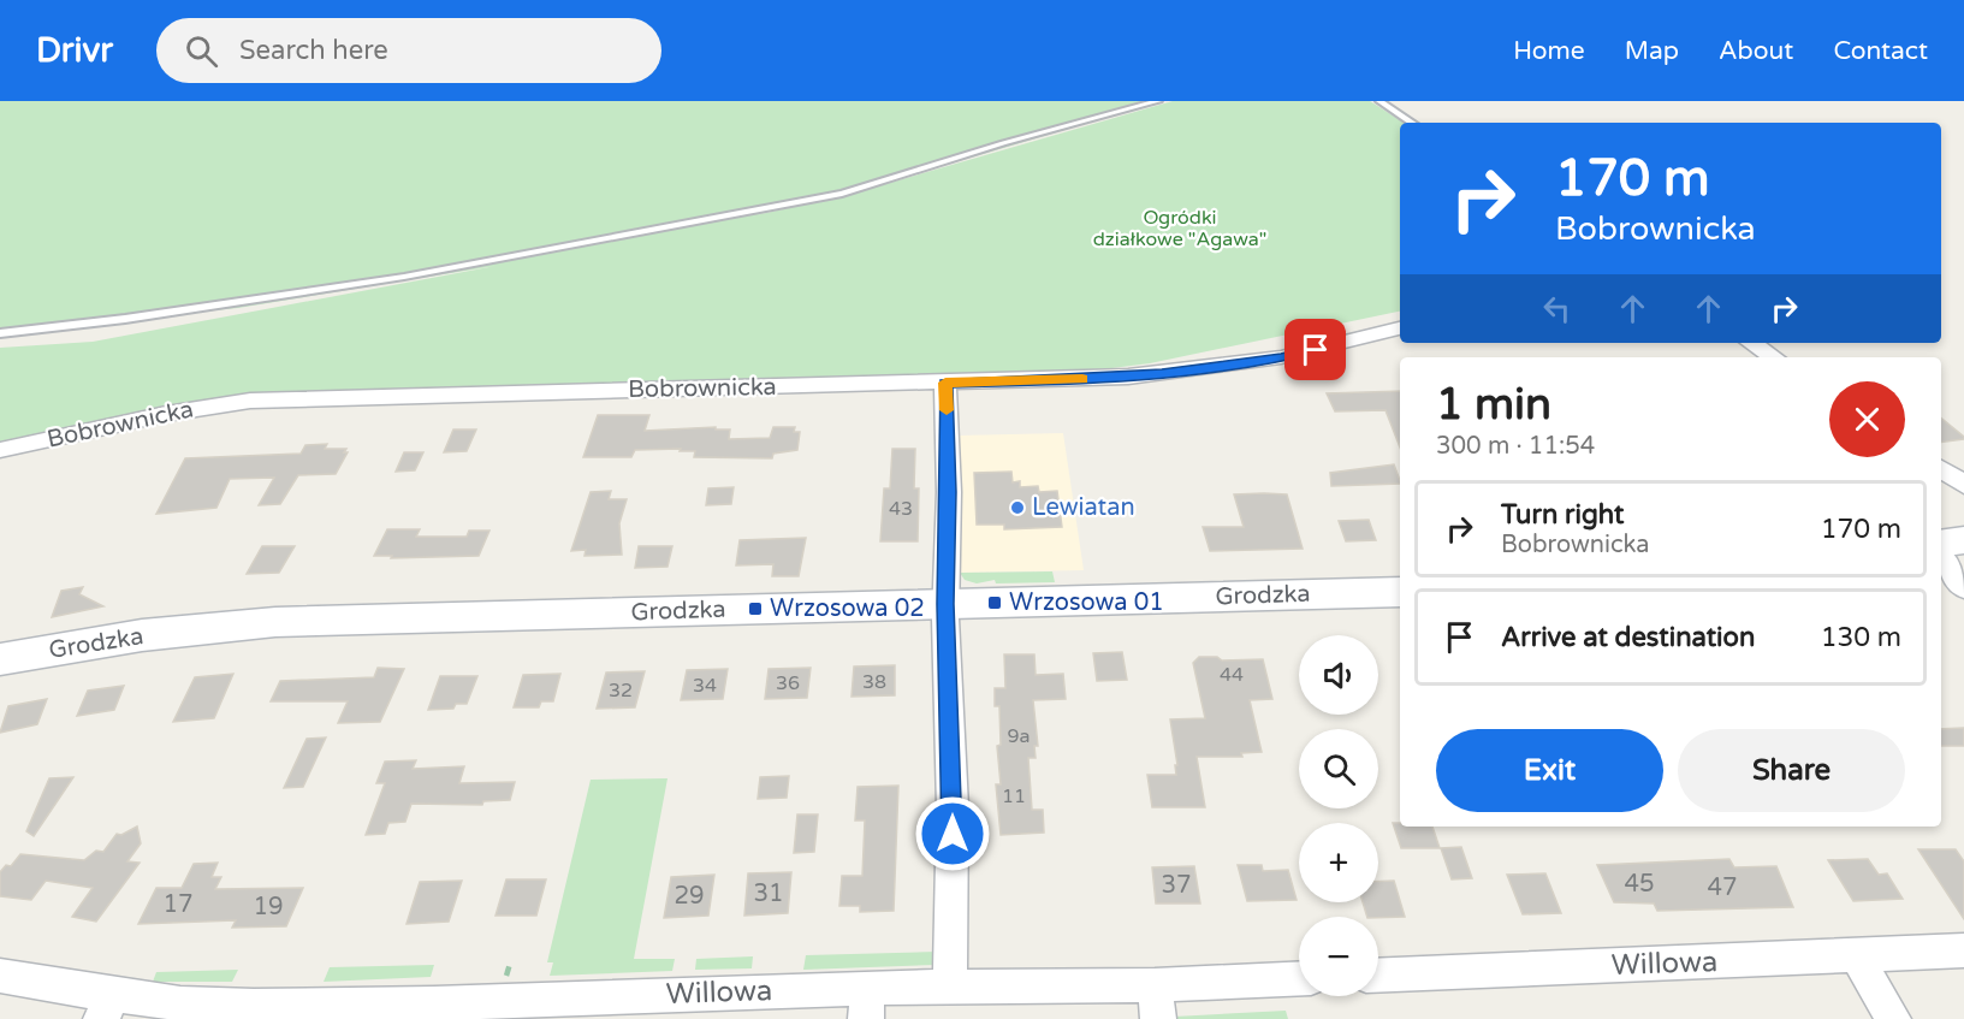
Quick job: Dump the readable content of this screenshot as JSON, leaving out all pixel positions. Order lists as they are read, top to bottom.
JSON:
{
  "streets": {
    "street": ["Bobrownicka", "Grodzka", "Willowa"]
  },
  "parks": ["Ogródki działkowe \"Agawa\""],
  "places": {
    "other": ["Lewiatan"],
    "transit": ["Wrzosowa 01", "Wrzosowa 02"]
  },
  "house_numbers": [
    "43",
    "44",
    "38",
    "36",
    "34",
    "32",
    "9a",
    "11",
    "45",
    "37",
    "47",
    "31",
    "29",
    "17",
    "19"
  ],
  "page": {
    "header": "Drivr",
    "search": "Search here",
    "nav": [
      "Home",
      "Map",
      "About",
      "Contact"
    ],
    "turn": ["170 m", "Bobrownicka"],
    "heading": ["1 min", "300 m · 11:54"],
    "list": [
      {
        "name": "Turn right",
        "note": "Bobrownicka",
        "value": "170 m"
      },
      {
        "name": "Arrive at destination",
        "value": "130 m"
      }
    ],
    "map_buttons": ["+", "−"],
    "buttons": ["Exit", "Share"]
  }
}
